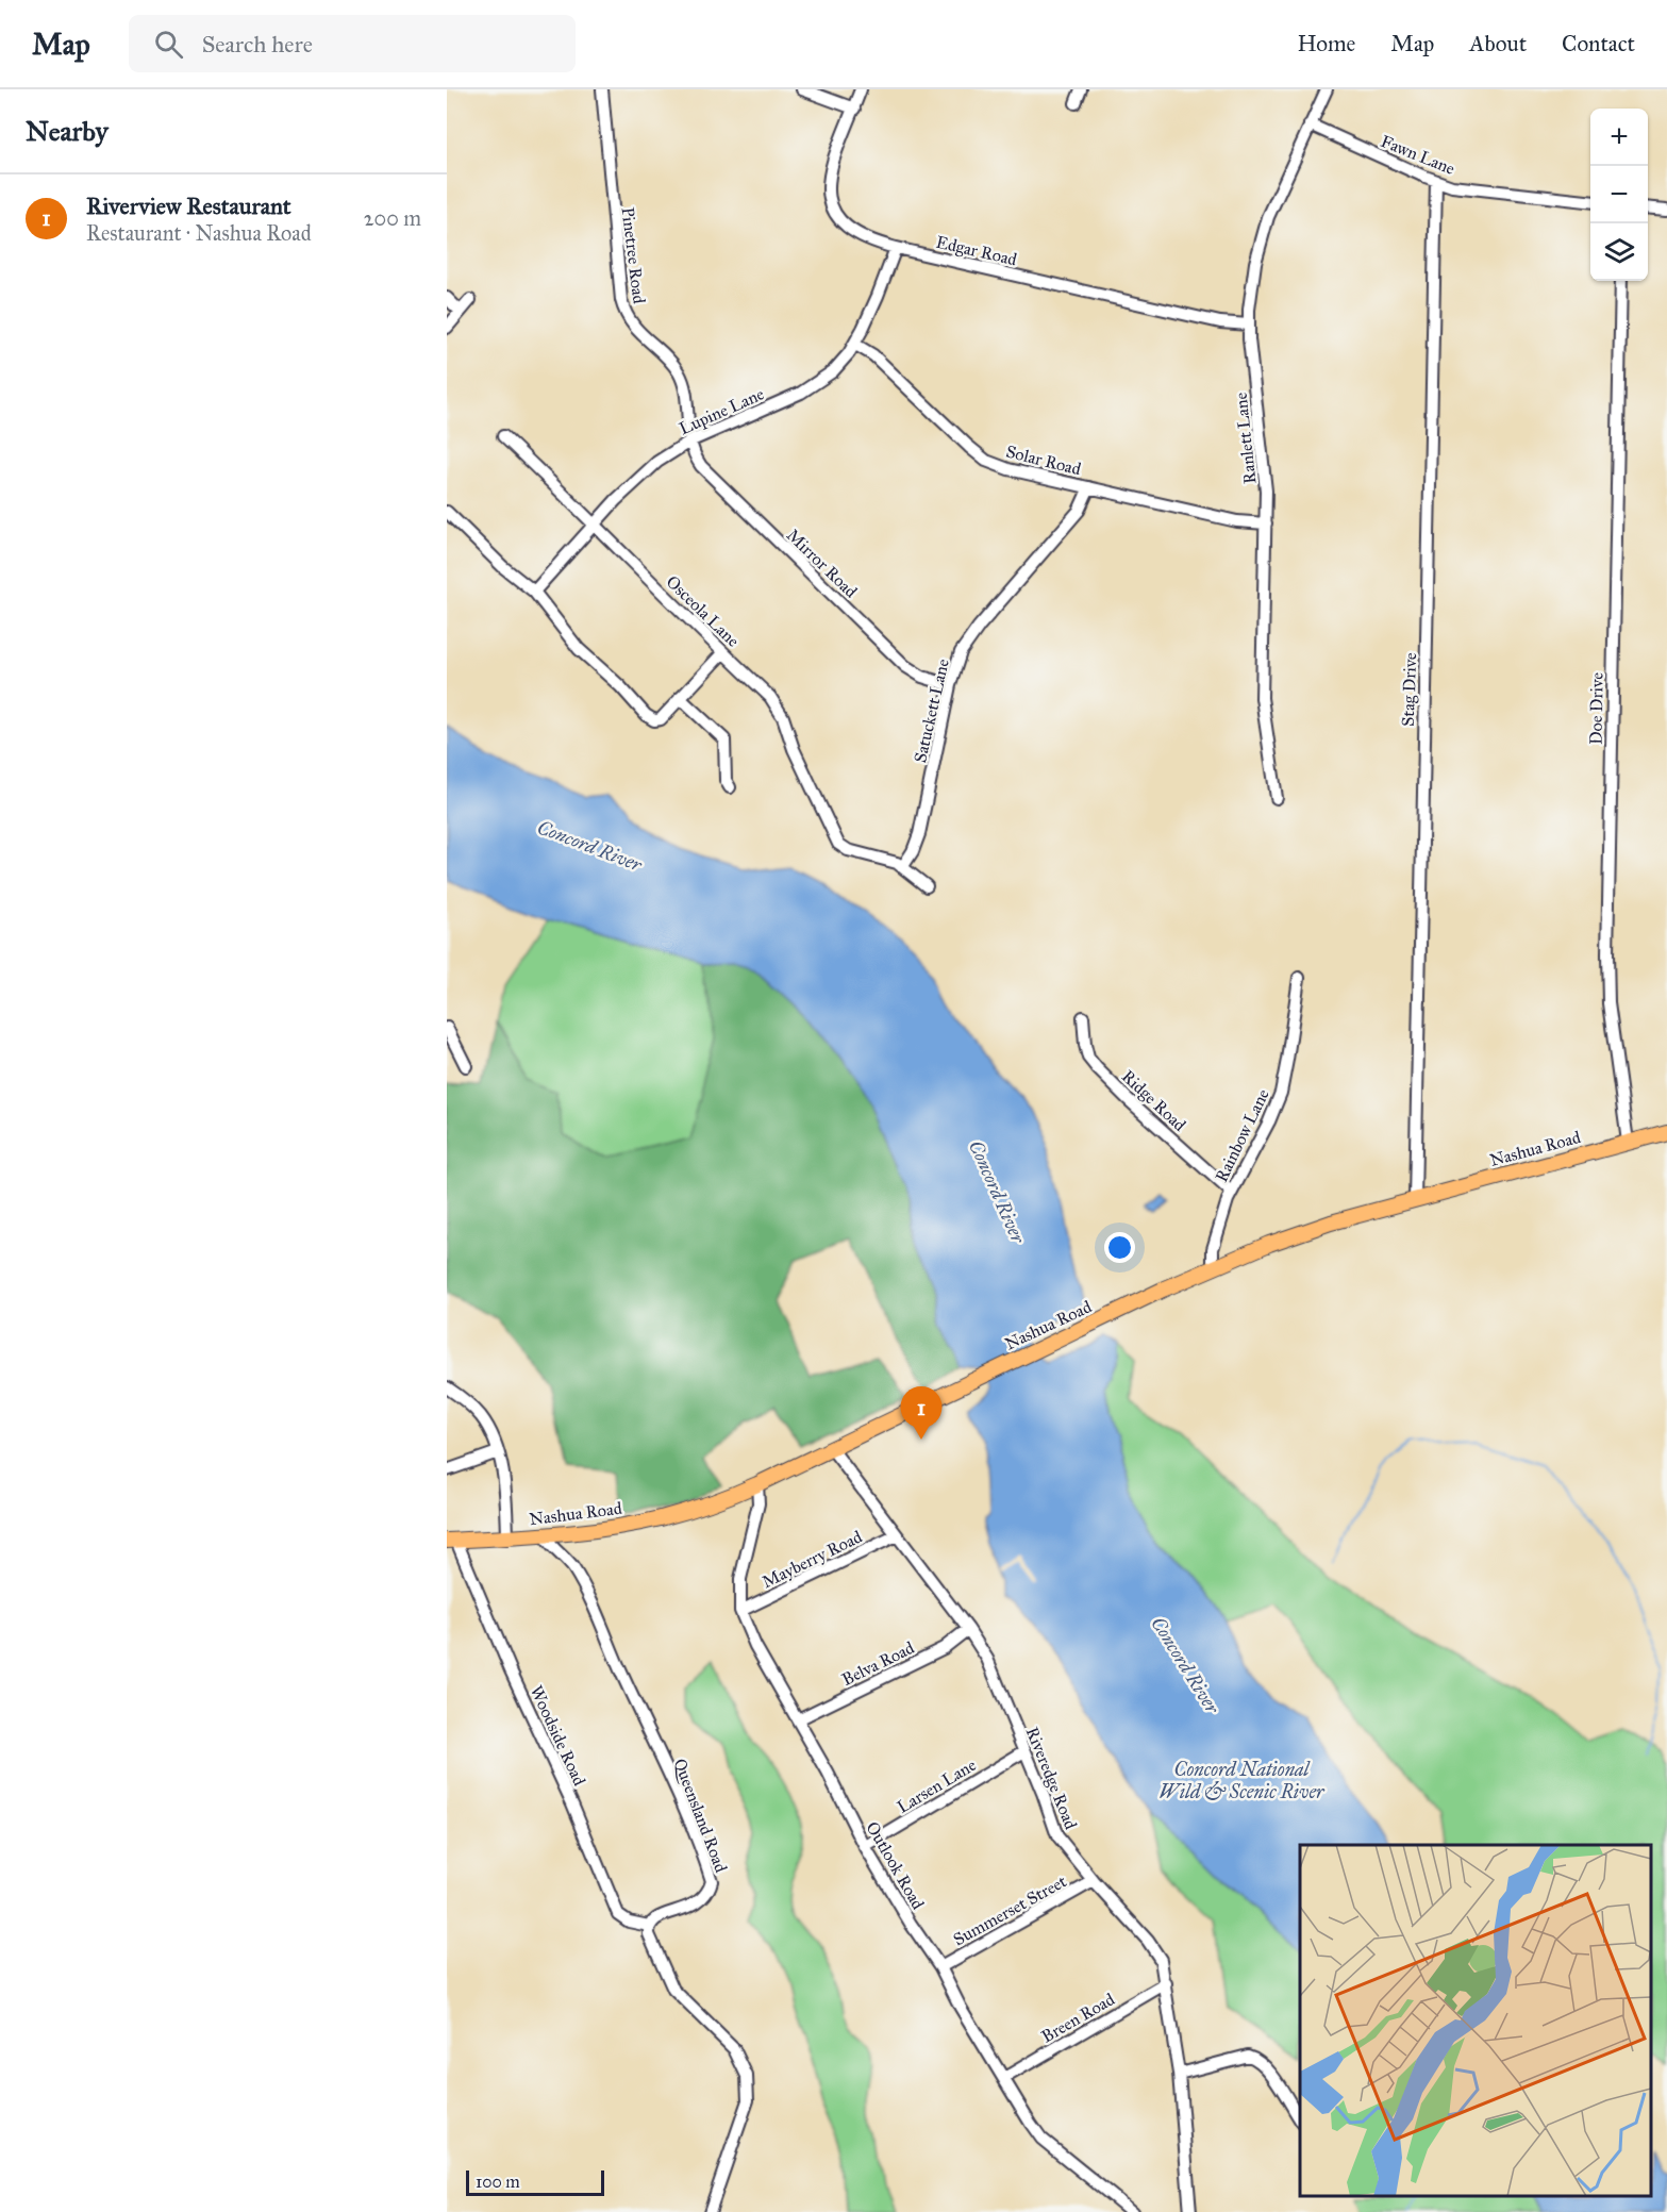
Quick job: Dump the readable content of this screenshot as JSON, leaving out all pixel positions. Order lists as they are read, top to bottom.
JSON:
{
  "streets": {
    "main road": ["Nashua Road"],
    "street": [
      "Fawn Lane",
      "Edgar Road",
      "Pinetree Road",
      "Lupine Lane",
      "Ranlett Lane",
      "Solar Road",
      "Mirror Road",
      "Osceola Lane",
      "Stag Drive",
      "Doe Drive",
      "Satuckett Lane",
      "Ridge Road",
      "Rainbow Lane",
      "Mayberry Road",
      "Belva Road",
      "Woodside Road",
      "Riveredge Road",
      "Larsen Lane",
      "Queensland Road",
      "Outlook Road",
      "Summerset Street",
      "Breen Road"
    ]
  },
  "crossings": [
    ["Fawn Lane", "Ranlett Lane"],
    ["Fawn Lane", "Stag Drive"],
    ["Edgar Road", "Lupine Lane"],
    ["Edgar Road", "Ranlett Lane"],
    ["Pinetree Road", "Lupine Lane"],
    ["Pinetree Road", "Mirror Road"],
    ["Lupine Lane", "Solar Road"],
    ["Lupine Lane", "Mirror Road"],
    ["Lupine Lane", "Osceola Lane"],
    ["Ranlett Lane", "Solar Road"],
    ["Solar Road", "Satuckett Lane"],
    ["Mirror Road", "Satuckett Lane"],
    ["Osceola Lane", "Satuckett Lane"],
    ["Stag Drive", "Nashua Road"],
    ["Doe Drive", "Nashua Road"],
    ["Ridge Road", "Rainbow Lane"],
    ["Rainbow Lane", "Nashua Road"],
    ["Nashua Road", "Woodside Road"],
    ["Nashua Road", "Riveredge Road"],
    ["Nashua Road", "Queensland Road"],
    ["Nashua Road", "Outlook Road"],
    ["Mayberry Road", "Riveredge Road"],
    ["Mayberry Road", "Outlook Road"],
    ["Belva Road", "Riveredge Road"],
    ["Belva Road", "Outlook Road"],
    ["Woodside Road", "Queensland Road"],
    ["Riveredge Road", "Larsen Lane"],
    ["Riveredge Road", "Summerset Street"],
    ["Riveredge Road", "Breen Road"],
    ["Larsen Lane", "Outlook Road"],
    ["Outlook Road", "Summerset Street"],
    ["Outlook Road", "Breen Road"]
  ],
  "water": ["Concord River", "Concord National Wild & Scenic River"],
  "scale_bar": "100 m",
  "page": {
    "header": "Map",
    "search": "Search here",
    "nav": [
      "Home",
      "Map",
      "About",
      "Contact"
    ],
    "heading": "Nearby",
    "map_buttons": ["+", "−"],
    "list": [
      {
        "mark": "1",
        "name": "Riverview Restaurant",
        "note": "Restaurant · Nashua Road",
        "value": "200 m"
      }
    ],
    "pins": "1",
    "scale": "100 m"
  }
}
